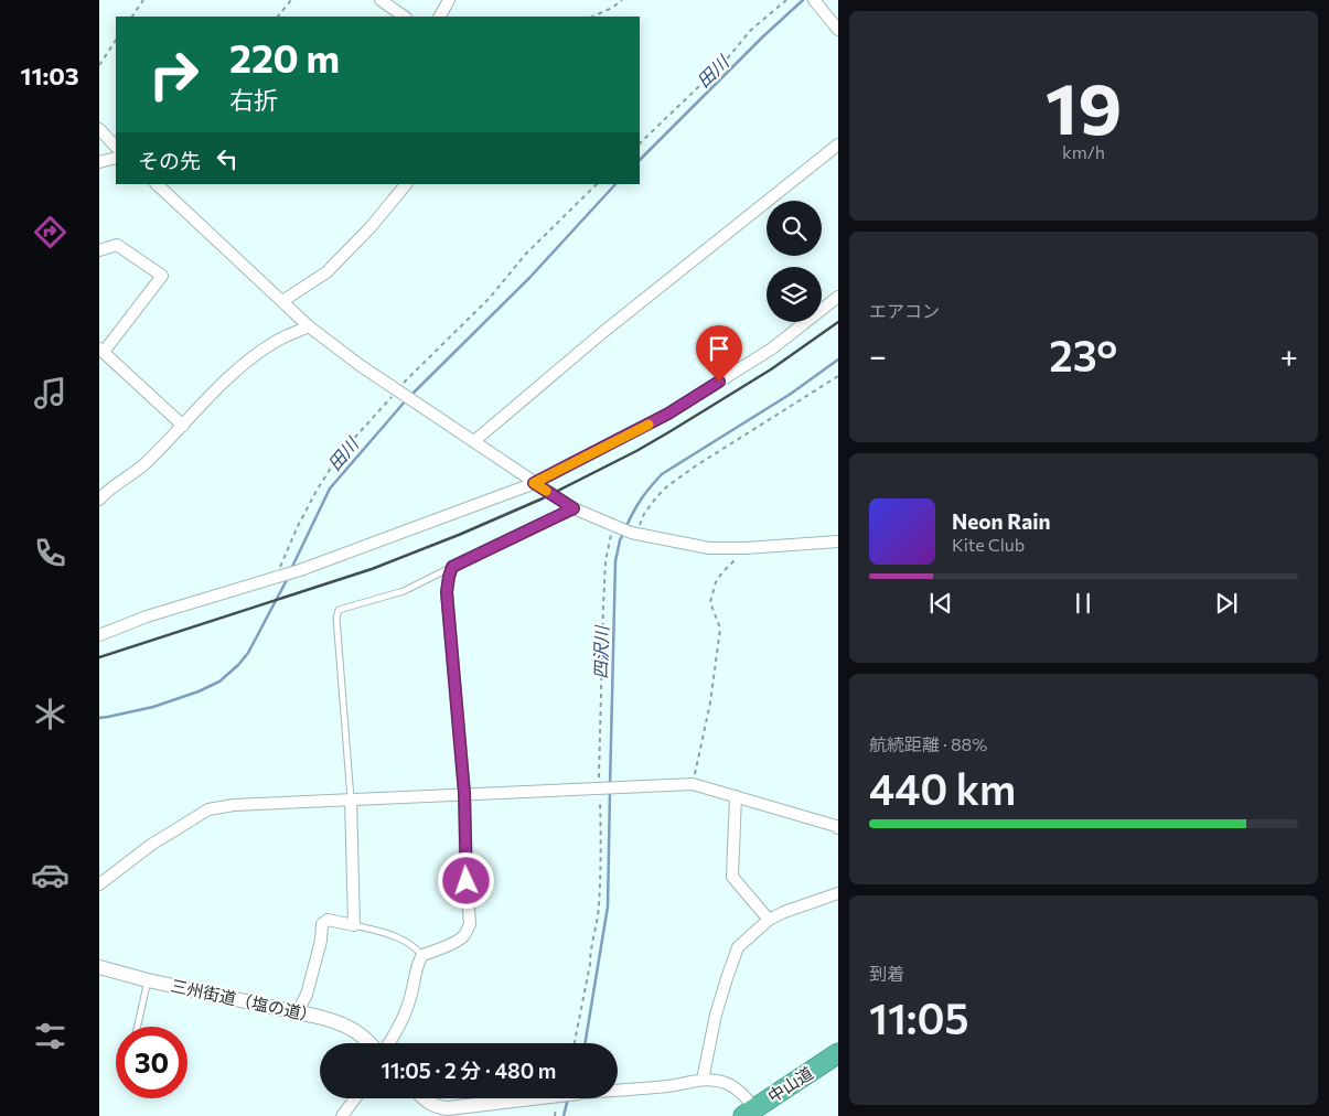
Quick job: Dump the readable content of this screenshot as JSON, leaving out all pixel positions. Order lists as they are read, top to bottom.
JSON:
{
  "streets": {
    "highway": ["中山道"],
    "street": ["三州街道（塩の道）"]
  },
  "water": ["田川", "四沢川"],
  "page": {
    "tabs": "11:03",
    "tile": [
      ["19", "km/h"],
      "エアコン",
      ["航続距離 · 88%", "440 km"],
      ["到着", "11:05"]
    ],
    "turn": ["220 m", "右折"],
    "then": "その先",
    "heat": ["−", "23°", "+"],
    "song": ["Neon Rain", "Kite Club"],
    "limit": "30",
    "trip": "11:05 · 2 分 · 480 m"
  }
}
